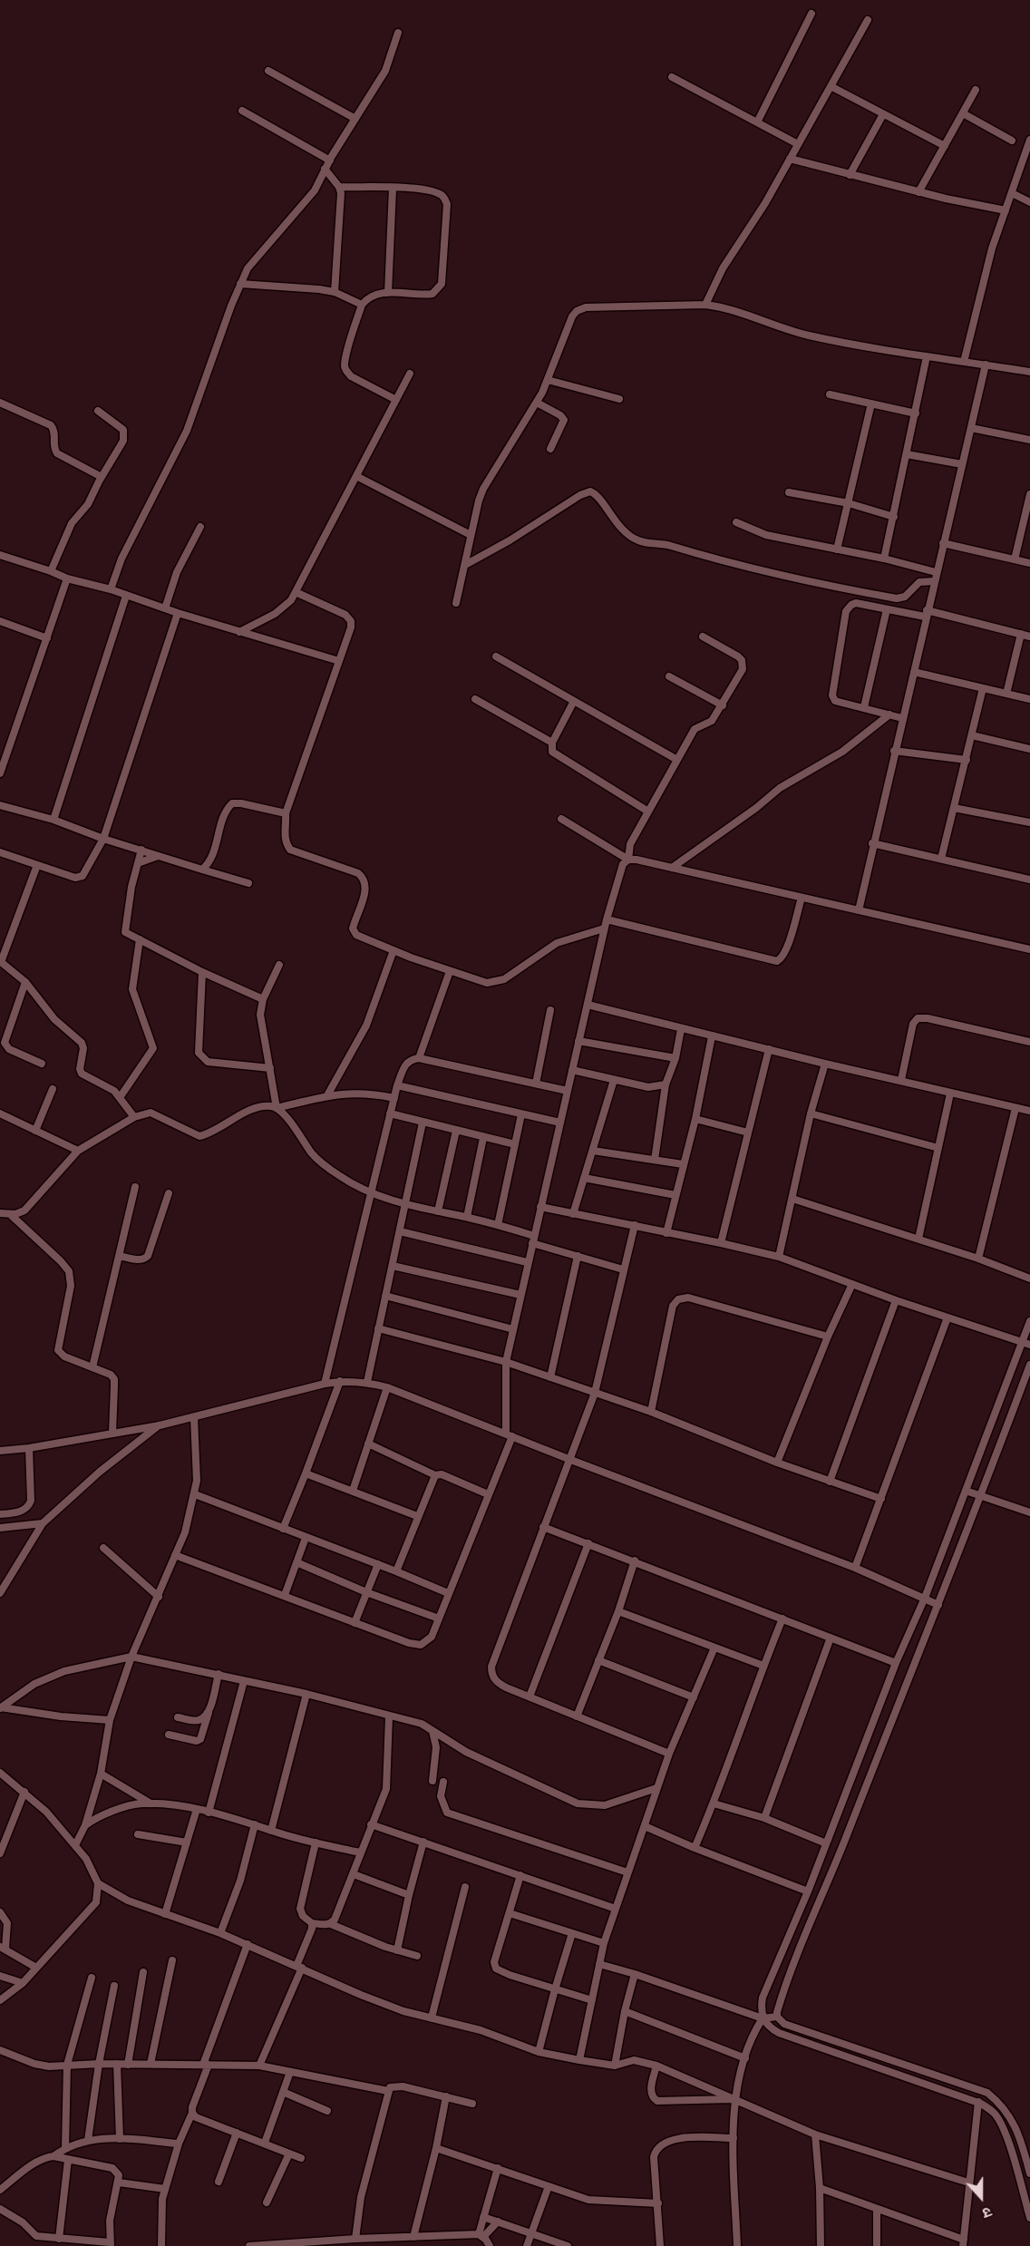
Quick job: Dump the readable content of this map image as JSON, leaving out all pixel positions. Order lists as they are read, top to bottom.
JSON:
{
  "north": "bottom"
}
